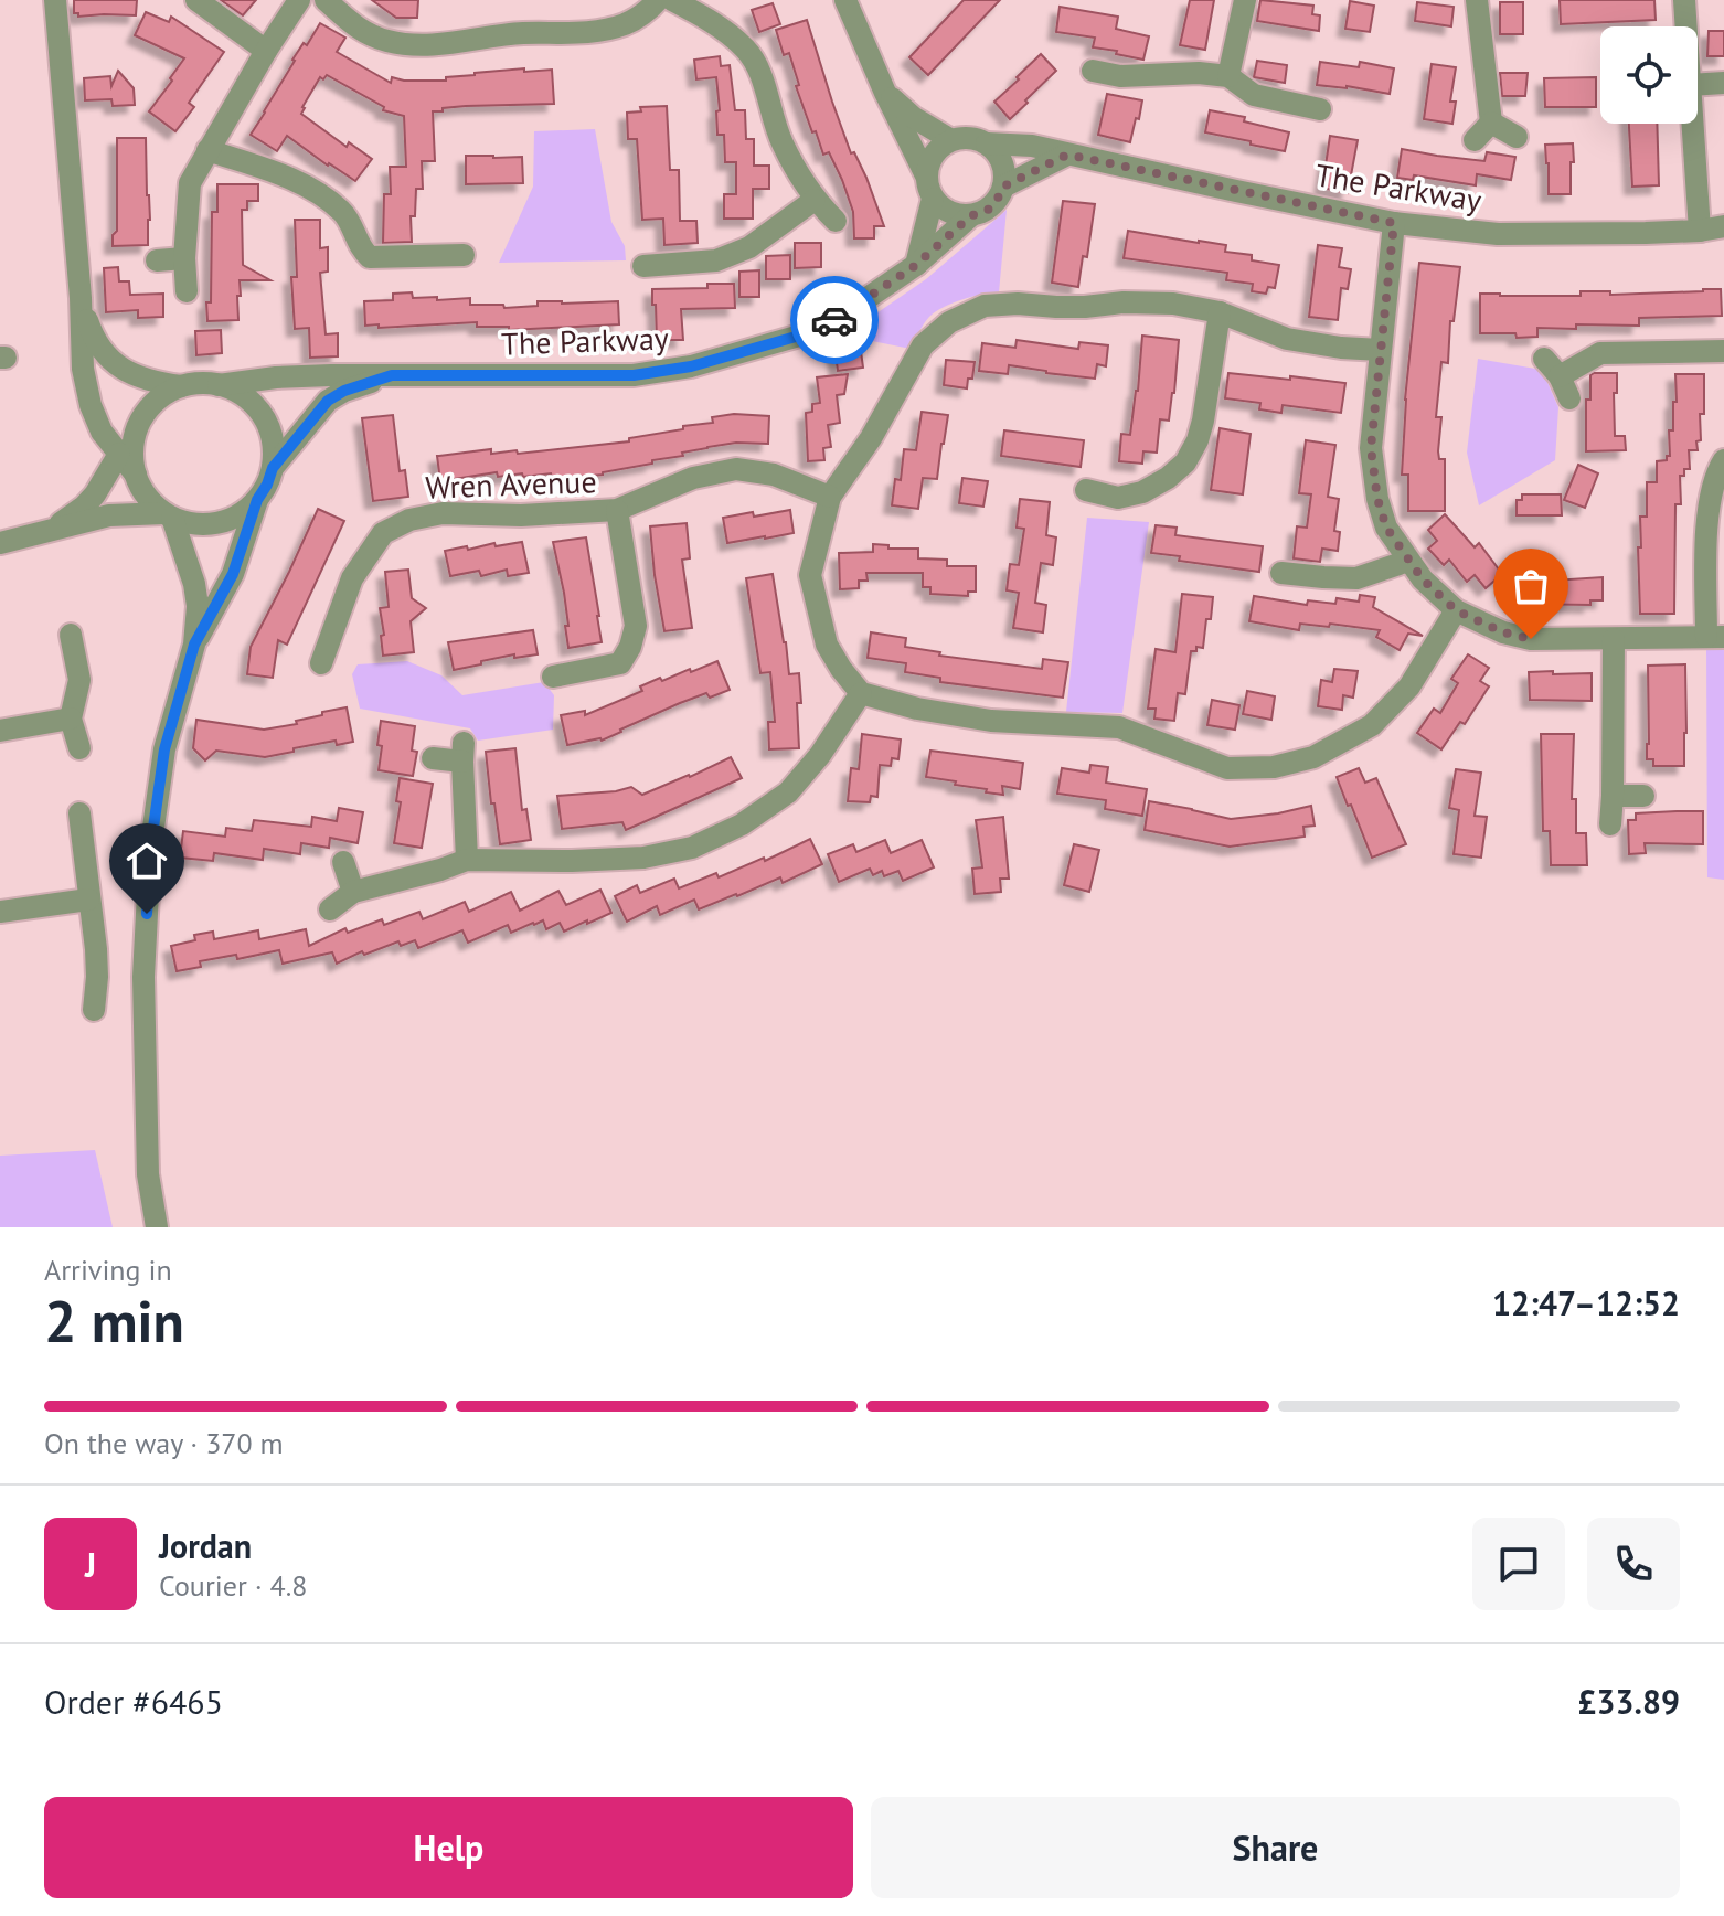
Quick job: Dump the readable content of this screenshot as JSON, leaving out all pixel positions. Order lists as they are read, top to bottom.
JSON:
{
  "streets": {
    "street": ["The Parkway", "Wren Avenue"]
  },
  "page": {
    "heading": ["2 min", "Arriving in", "12:47–12:52"],
    "panel": [
      "Jordan",
      "Courier · 4.8",
      "Order #6465",
      "£33.89"
    ],
    "bar": "On the way · 370 m",
    "round": "J",
    "buttons": ["Help", "Share"]
  }
}
